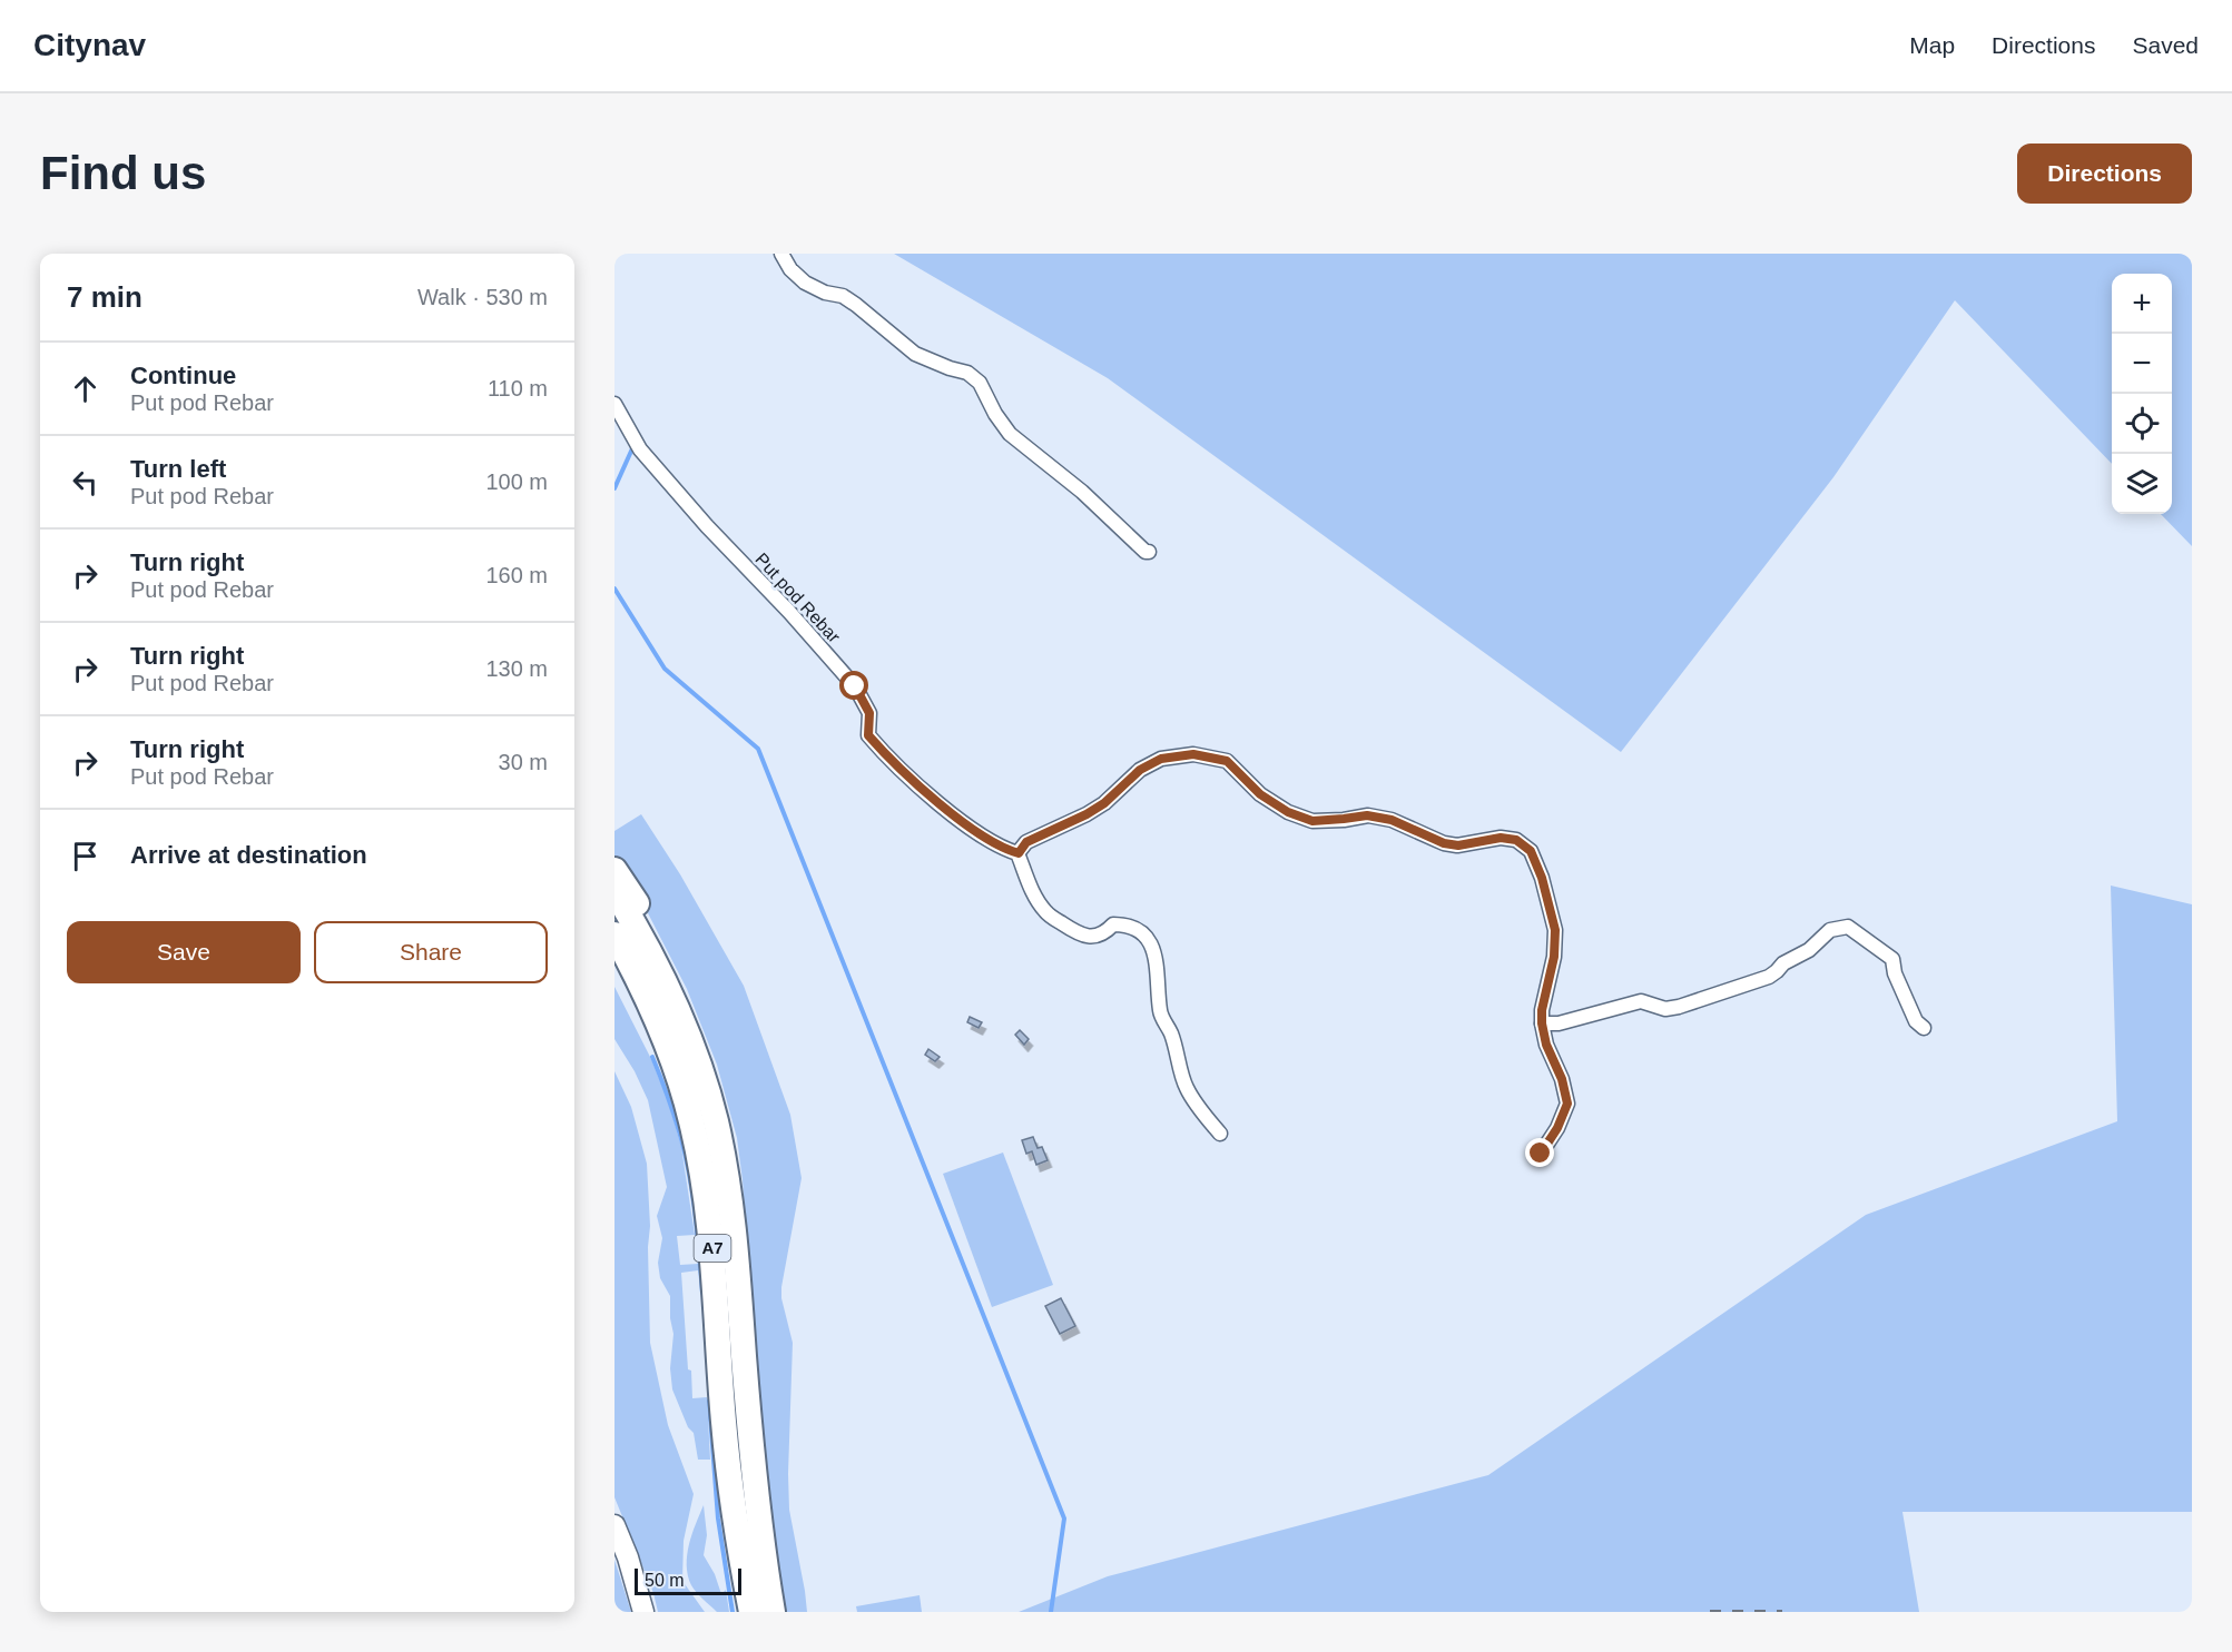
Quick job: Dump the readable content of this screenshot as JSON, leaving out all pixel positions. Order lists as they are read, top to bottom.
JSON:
{
  "streets": {
    "highway": ["A7"],
    "street": ["Put pod Rebar"]
  },
  "scale_bar": "50 m",
  "page": {
    "header": "Citynav",
    "nav": ["Map", "Directions", "Saved"],
    "buttons": [
      "Directions",
      ["Save", "Share"]
    ],
    "title": "Find us",
    "heading": ["7 min", "Walk · 530 m"],
    "map_buttons": ["+", "−"],
    "list": [
      ["Continue", "Put pod Rebar", "110 m"],
      ["Turn left", "Put pod Rebar", "100 m"],
      ["Turn right", "Put pod Rebar", "160 m"],
      ["Turn right", "Put pod Rebar", "130 m"],
      ["Turn right", "Put pod Rebar", "30 m"],
      "Arrive at destination"
    ],
    "scale": "50 m"
  }
}
